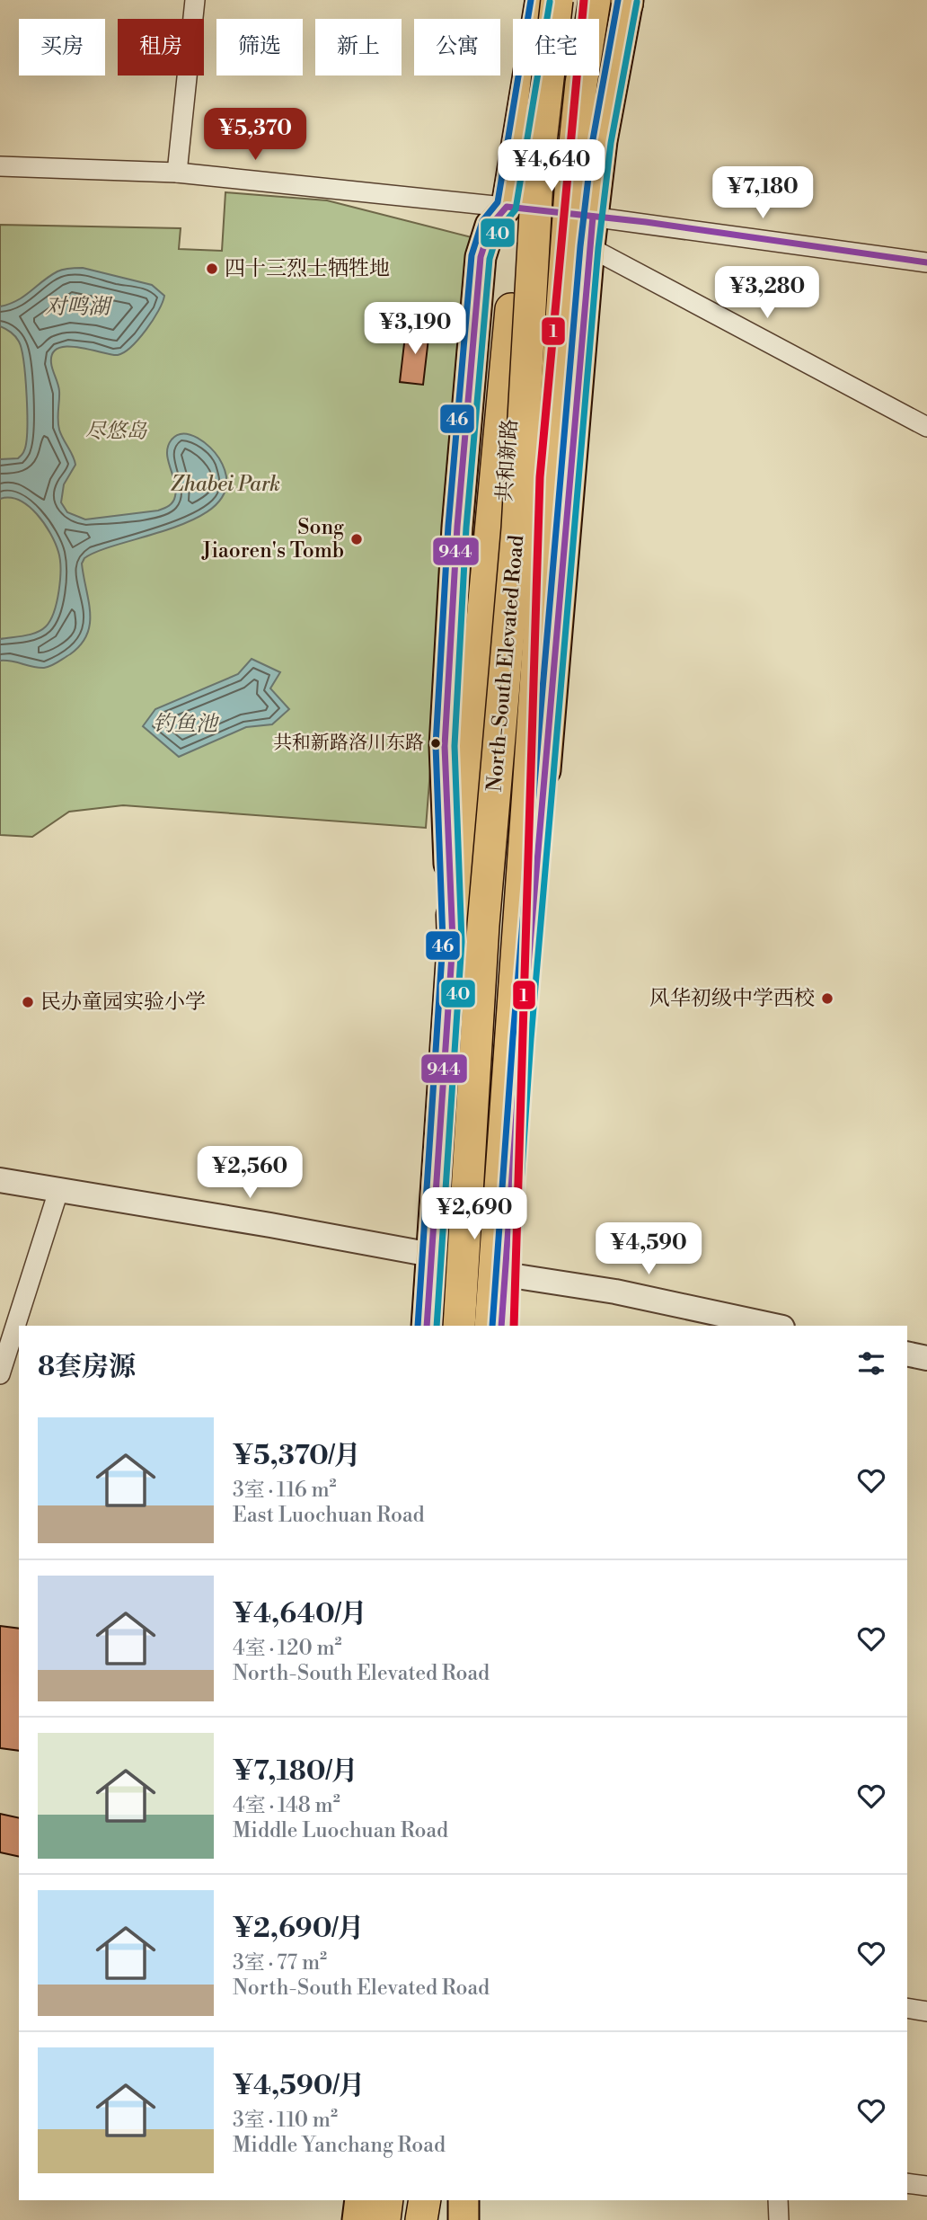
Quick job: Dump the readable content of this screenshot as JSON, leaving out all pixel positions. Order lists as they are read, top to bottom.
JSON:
{
  "streets": {
    "highway": ["North-South Elevated Road"],
    "main road": ["共和新路"]
  },
  "water": ["对鸣湖", "钓鱼池"],
  "parks": ["尽悠岛", "Zhabei Park"],
  "places": [
    "四十三烈士牺牲地",
    "Song Jiaoren's Tomb",
    "共和新路洛川东路",
    "风华初级中学西校",
    "民办童园实验小学"
  ],
  "lines": [
    "transit line 1",
    "transit line 46",
    "transit line 40",
    "transit line 944"
  ],
  "page": {
    "chip": [
      "买房",
      "租房",
      "筛选",
      "新上",
      "公寓",
      "住宅"
    ],
    "price": [
      "¥5,370",
      "¥4,640",
      "¥7,180",
      "¥3,280",
      "¥3,190",
      "¥2,560",
      "¥2,690",
      "¥4,590"
    ],
    "heading": "8套房源",
    "list": [
      {
        "name": "¥5,370/月",
        "note": "3室 · 116 m² · East Luochuan Road"
      },
      {
        "name": "¥4,640/月",
        "note": "4室 · 120 m² · North-South Elevated Road"
      },
      {
        "name": "¥7,180/月",
        "note": "4室 · 148 m² · Middle Luochuan Road"
      },
      {
        "name": "¥2,690/月",
        "note": "3室 · 77 m² · North-South Elevated Road"
      },
      {
        "name": "¥4,590/月",
        "note": "3室 · 110 m² · Middle Yanchang Road"
      }
    ]
  }
}
